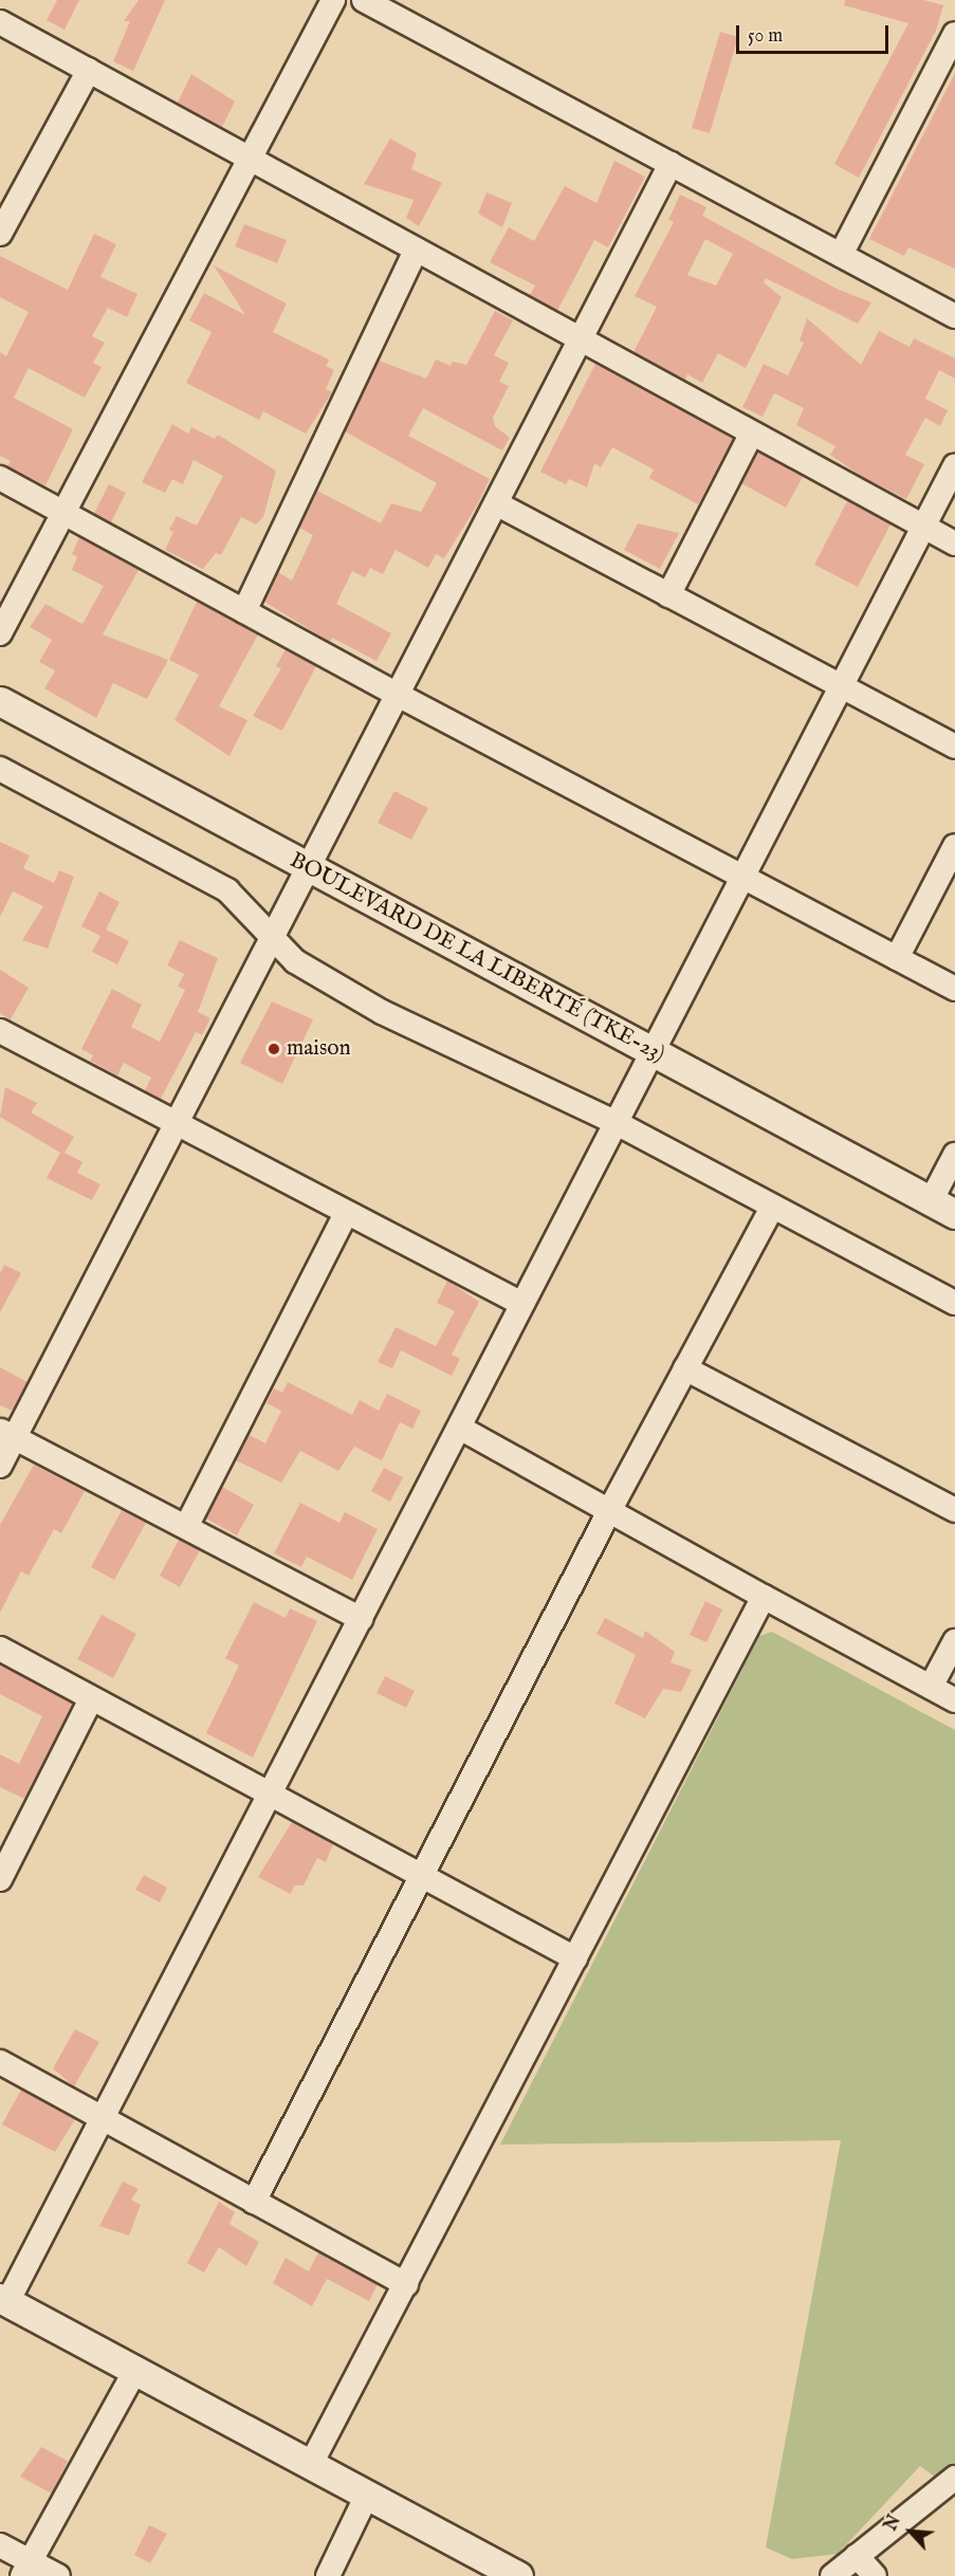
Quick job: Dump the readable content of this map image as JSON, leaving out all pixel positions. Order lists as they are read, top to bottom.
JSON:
{
  "streets": {
    "street": ["BOULEVARD DE LA LIBERTÉ (TKE-23)"]
  },
  "places": ["maison"],
  "scale_bar": "50 m",
  "north": "top left"
}
